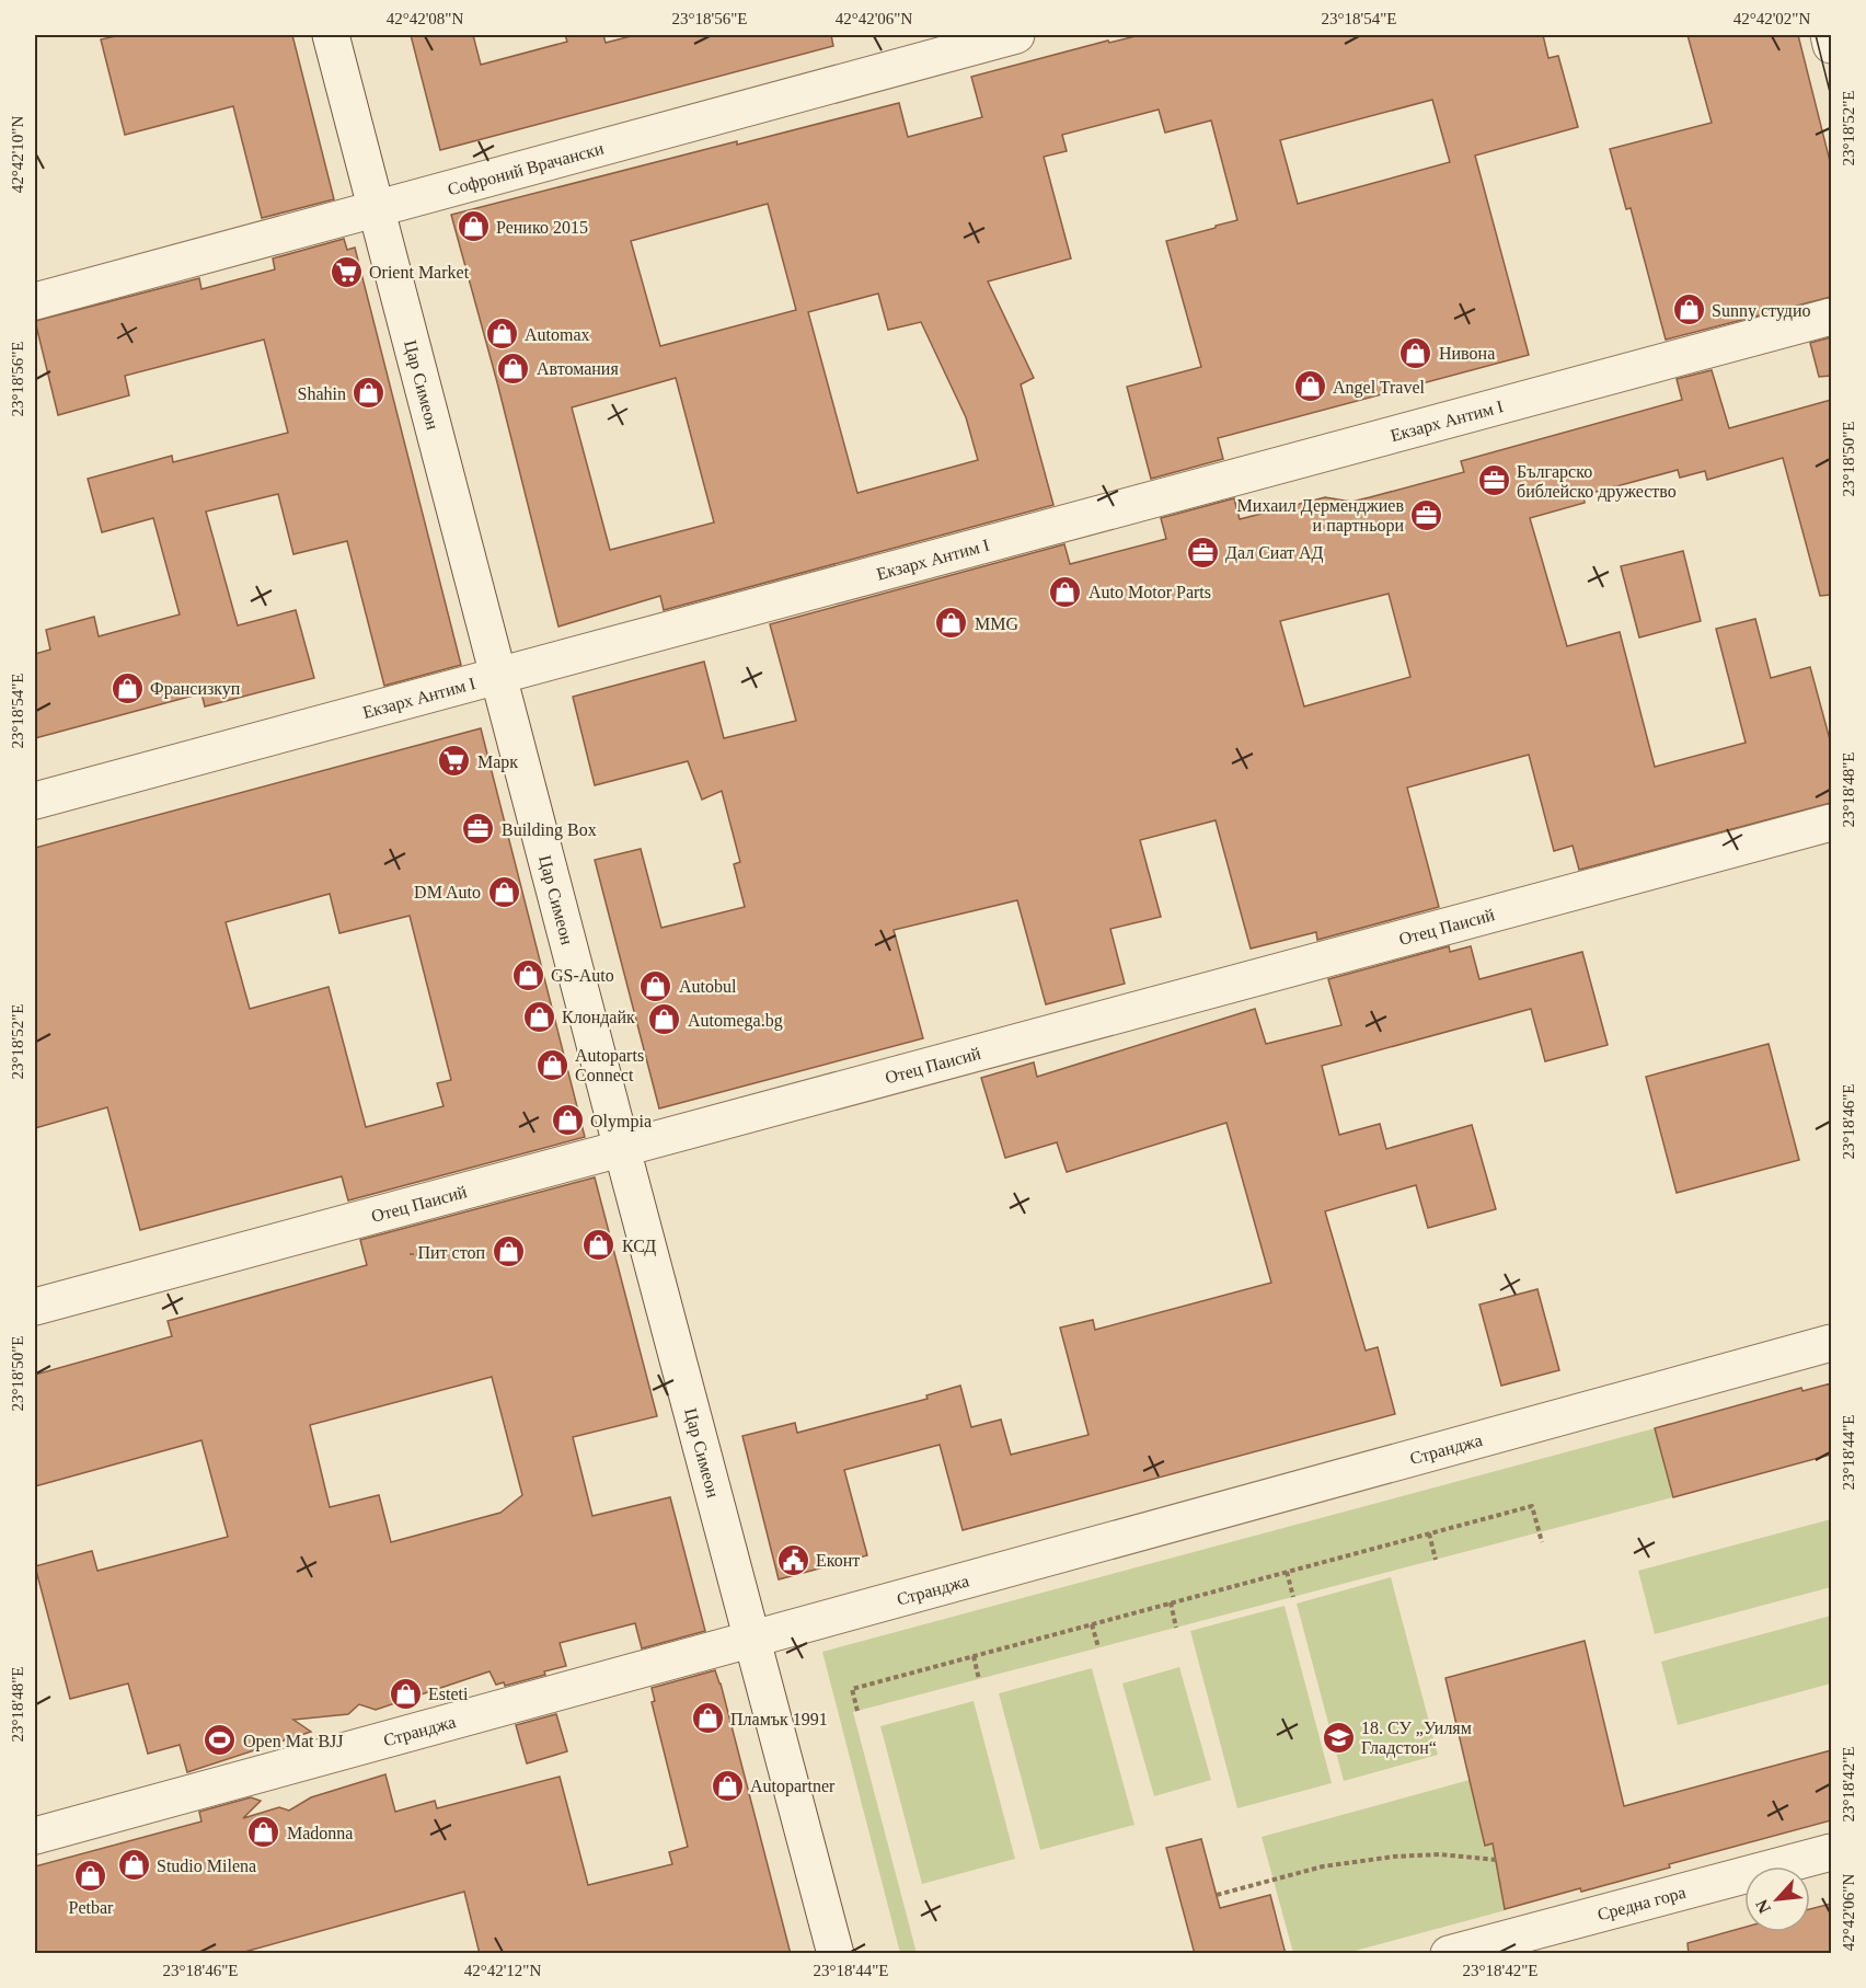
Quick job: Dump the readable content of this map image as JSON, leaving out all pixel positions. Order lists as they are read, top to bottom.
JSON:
{
  "streets": {
    "street": [
      "Софроний Врачански",
      "Цар Симеон",
      "Екзарх Антим I",
      "Отец Паисий",
      "Странджа",
      "Средна гора"
    ]
  },
  "crossings": [
    ["Софроний Врачански", "Цар Симеон"],
    ["Цар Симеон", "Екзарх Антим I"],
    ["Цар Симеон", "Отец Паисий"],
    ["Цар Симеон", "Странджа"]
  ],
  "places": {
    "shop": [
      "Ренико 2015",
      "Sunny студио",
      "Automax",
      "Нивона",
      "Автомания",
      "Angel Travel",
      "Shahin",
      "Auto Motor Parts",
      "MMG",
      "Франсизкуп",
      "DM Auto",
      "GS-Auto",
      "Autobul",
      "Клондайк",
      "Automega.bg",
      "Autoparts Connect",
      "Olympia",
      "КСД",
      "Пит стоп",
      "Esteti",
      "Пламък 1991",
      "Autopartner",
      "Madonna",
      "Studio Milena",
      "Petbar"
    ],
    "supermarket": ["Orient Market", "Марк"],
    "office": [
      "Българско библейско дружество",
      "Михаил Дерменджиев и партньори",
      "Дал Сиат АД",
      "Building Box"
    ],
    "public building": ["Еконт"],
    "school or university": ["18. СУ „Уилям Гладстон“"],
    "sports": ["Open Mat BJJ"]
  },
  "north": "bottom left",
  "coordinates": [
    "42°42'08\"N",
    "23°18'56\"E",
    "42°42'06\"N",
    "23°18'54\"E",
    "42°42'02\"N",
    "23°18'52\"E",
    "42°42'10\"N",
    "23°18'50\"E",
    "23°18'48\"E",
    "23°18'46\"E",
    "23°18'44\"E",
    "23°18'42\"E",
    "42°42'12\"N"
  ]
}
